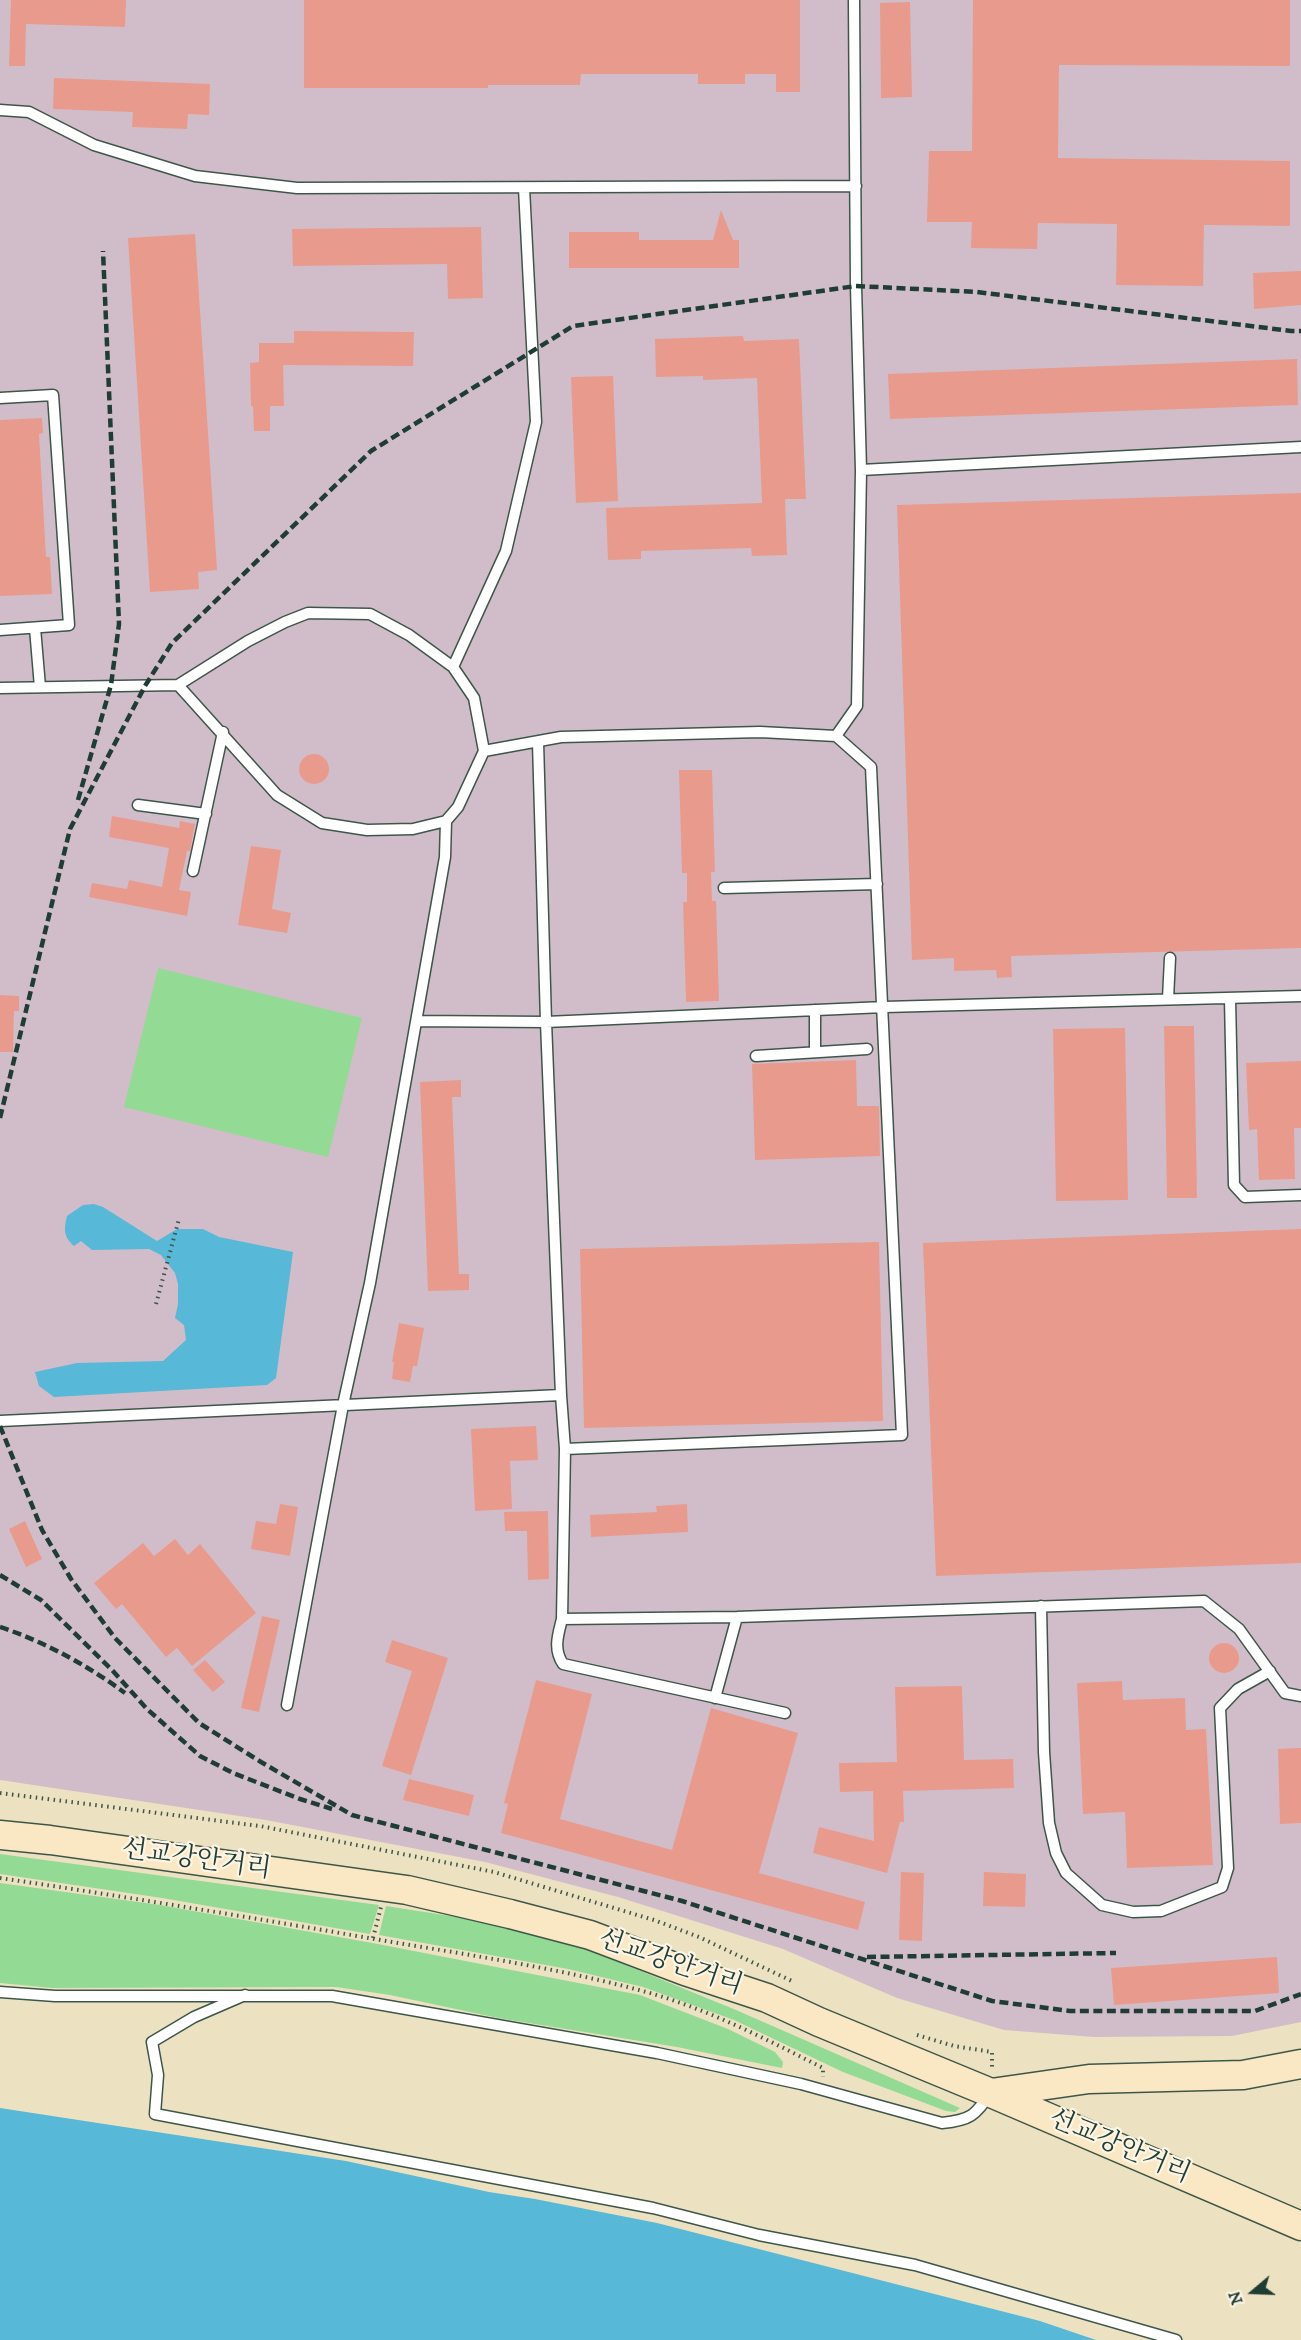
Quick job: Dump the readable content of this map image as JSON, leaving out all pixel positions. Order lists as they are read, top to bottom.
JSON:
{
  "streets": {
    "main road": ["선교강안거리"]
  },
  "north": "left"
}
